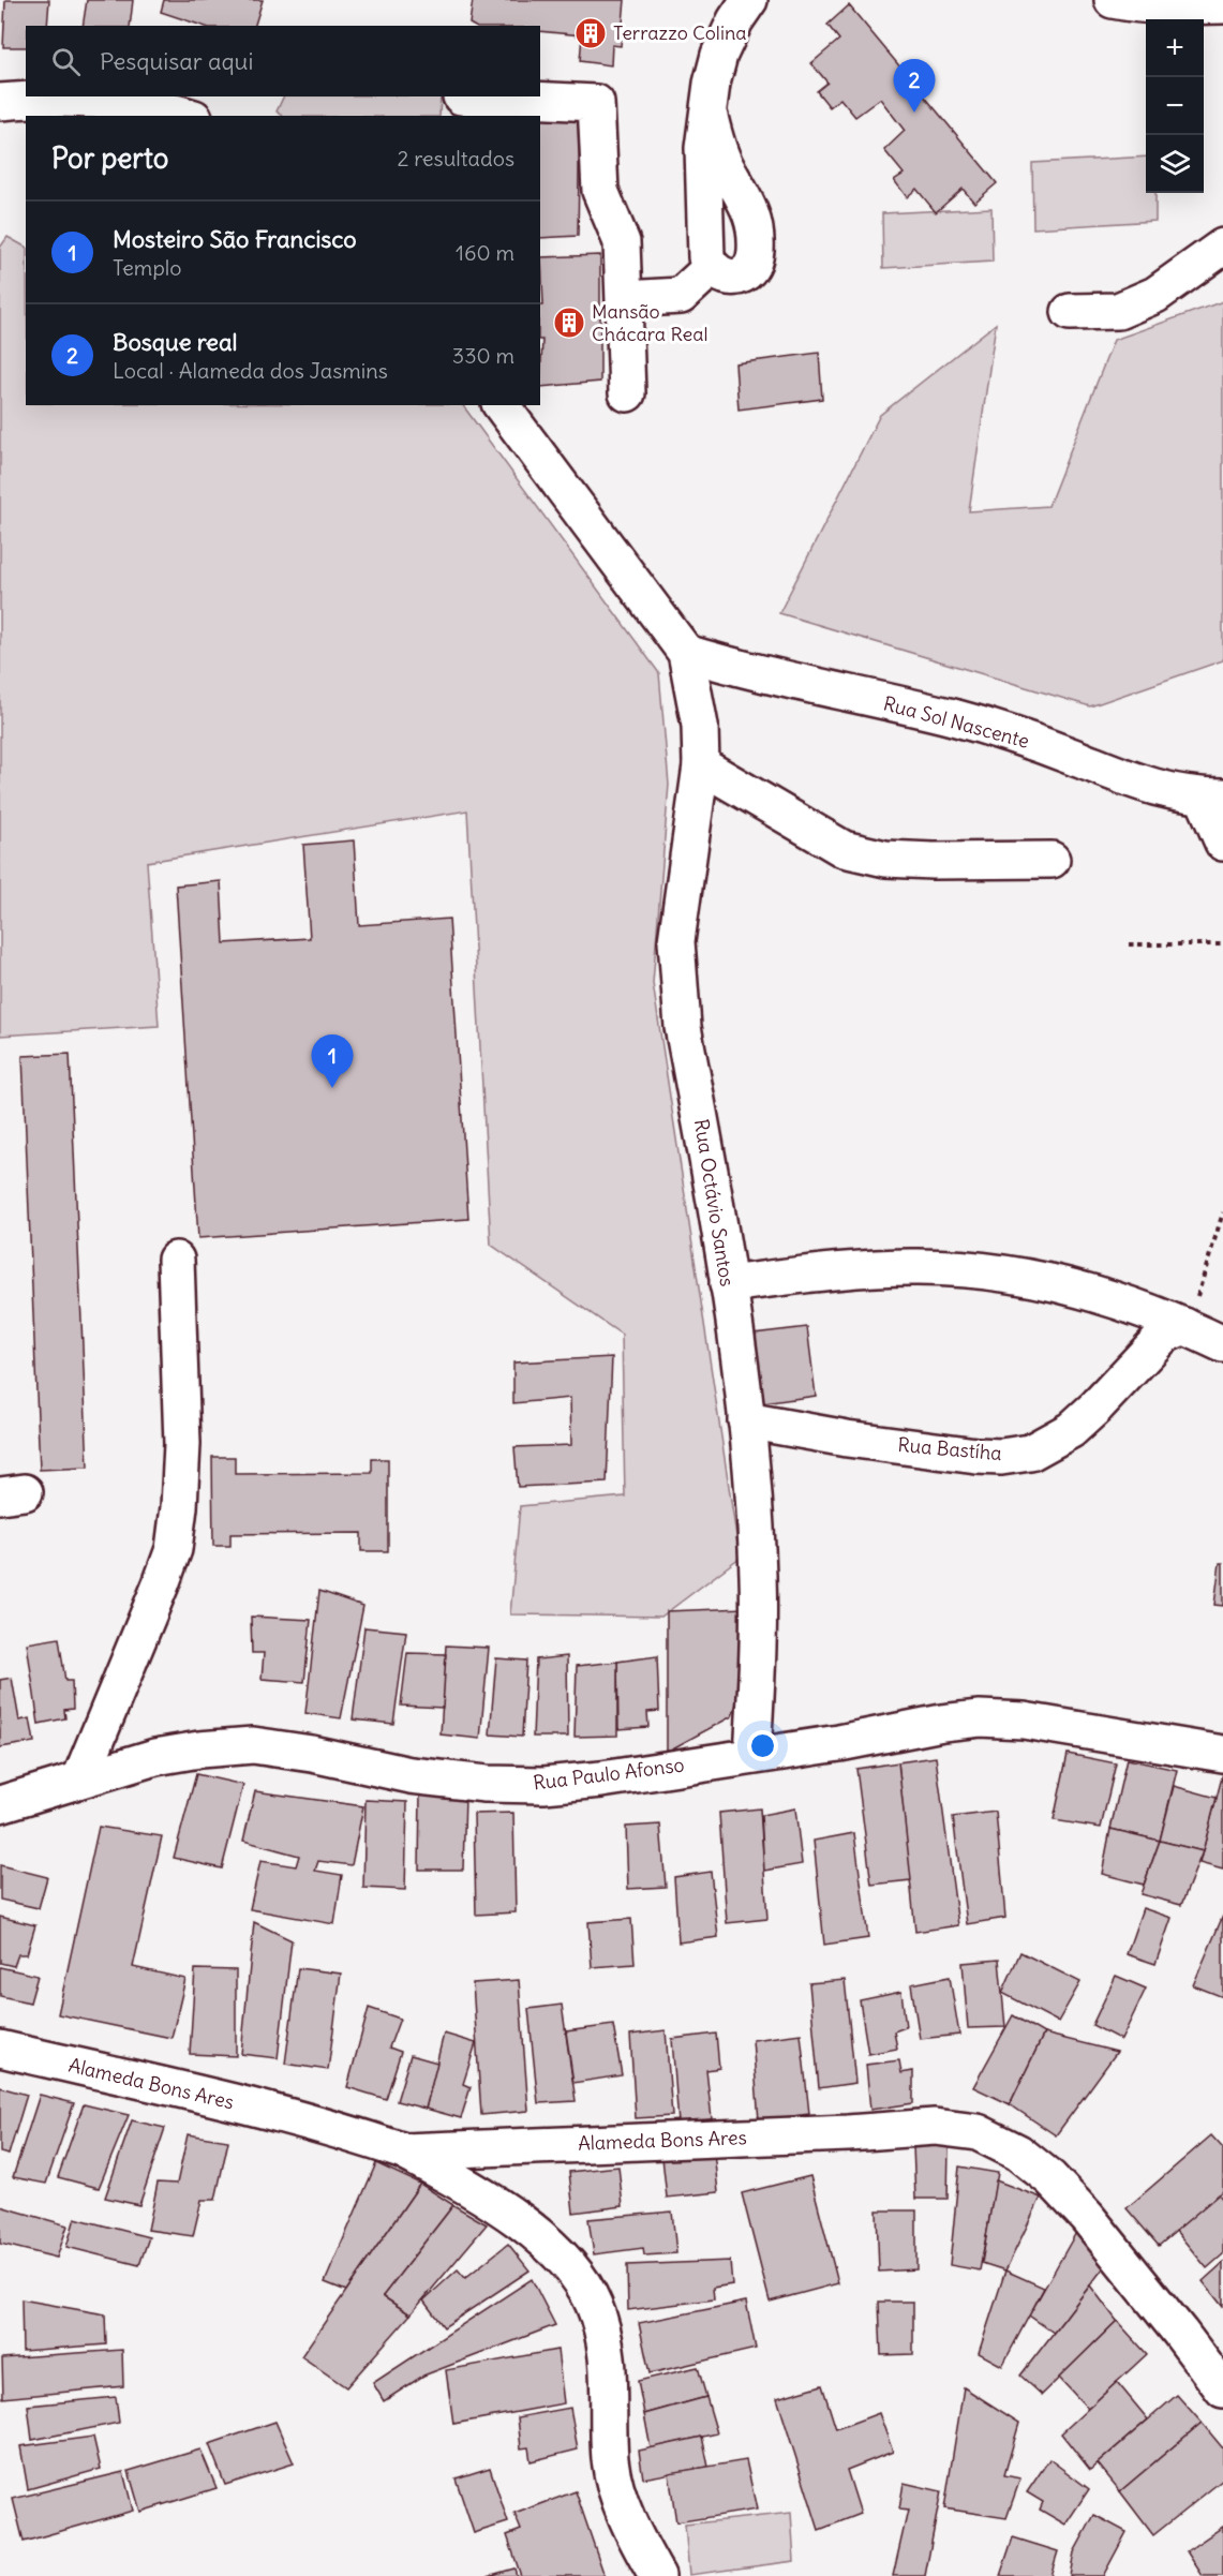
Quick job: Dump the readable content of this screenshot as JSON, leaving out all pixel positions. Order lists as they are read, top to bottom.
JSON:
{
  "streets": {
    "street": [
      "Rua Sol Nascente",
      "Rua Octávio Santos",
      "Rua Bastíha",
      "Rua Paulo Afonso",
      "Alameda Bons Ares"
    ]
  },
  "crossings": [
    ["Rua Sol Nascente", "Rua Octávio Santos"],
    ["Rua Octávio Santos", "Rua Bastíha"],
    ["Rua Octávio Santos", "Rua Paulo Afonso"]
  ],
  "places": {
    "building": ["Terrazzo Colina", "Mansão Chácara Real"]
  },
  "page": {
    "map_buttons": ["+", "−"],
    "search": "Pesquisar aqui",
    "pins": ["2", "1"],
    "heading": ["Por perto", "2 resultados"],
    "list": [
      {
        "mark": "1",
        "name": "Mosteiro São Francisco",
        "note": "Templo",
        "value": "160 m"
      },
      {
        "mark": "2",
        "name": "Bosque real",
        "note": "Local · Alameda dos Jasmins",
        "value": "330 m"
      }
    ]
  }
}
